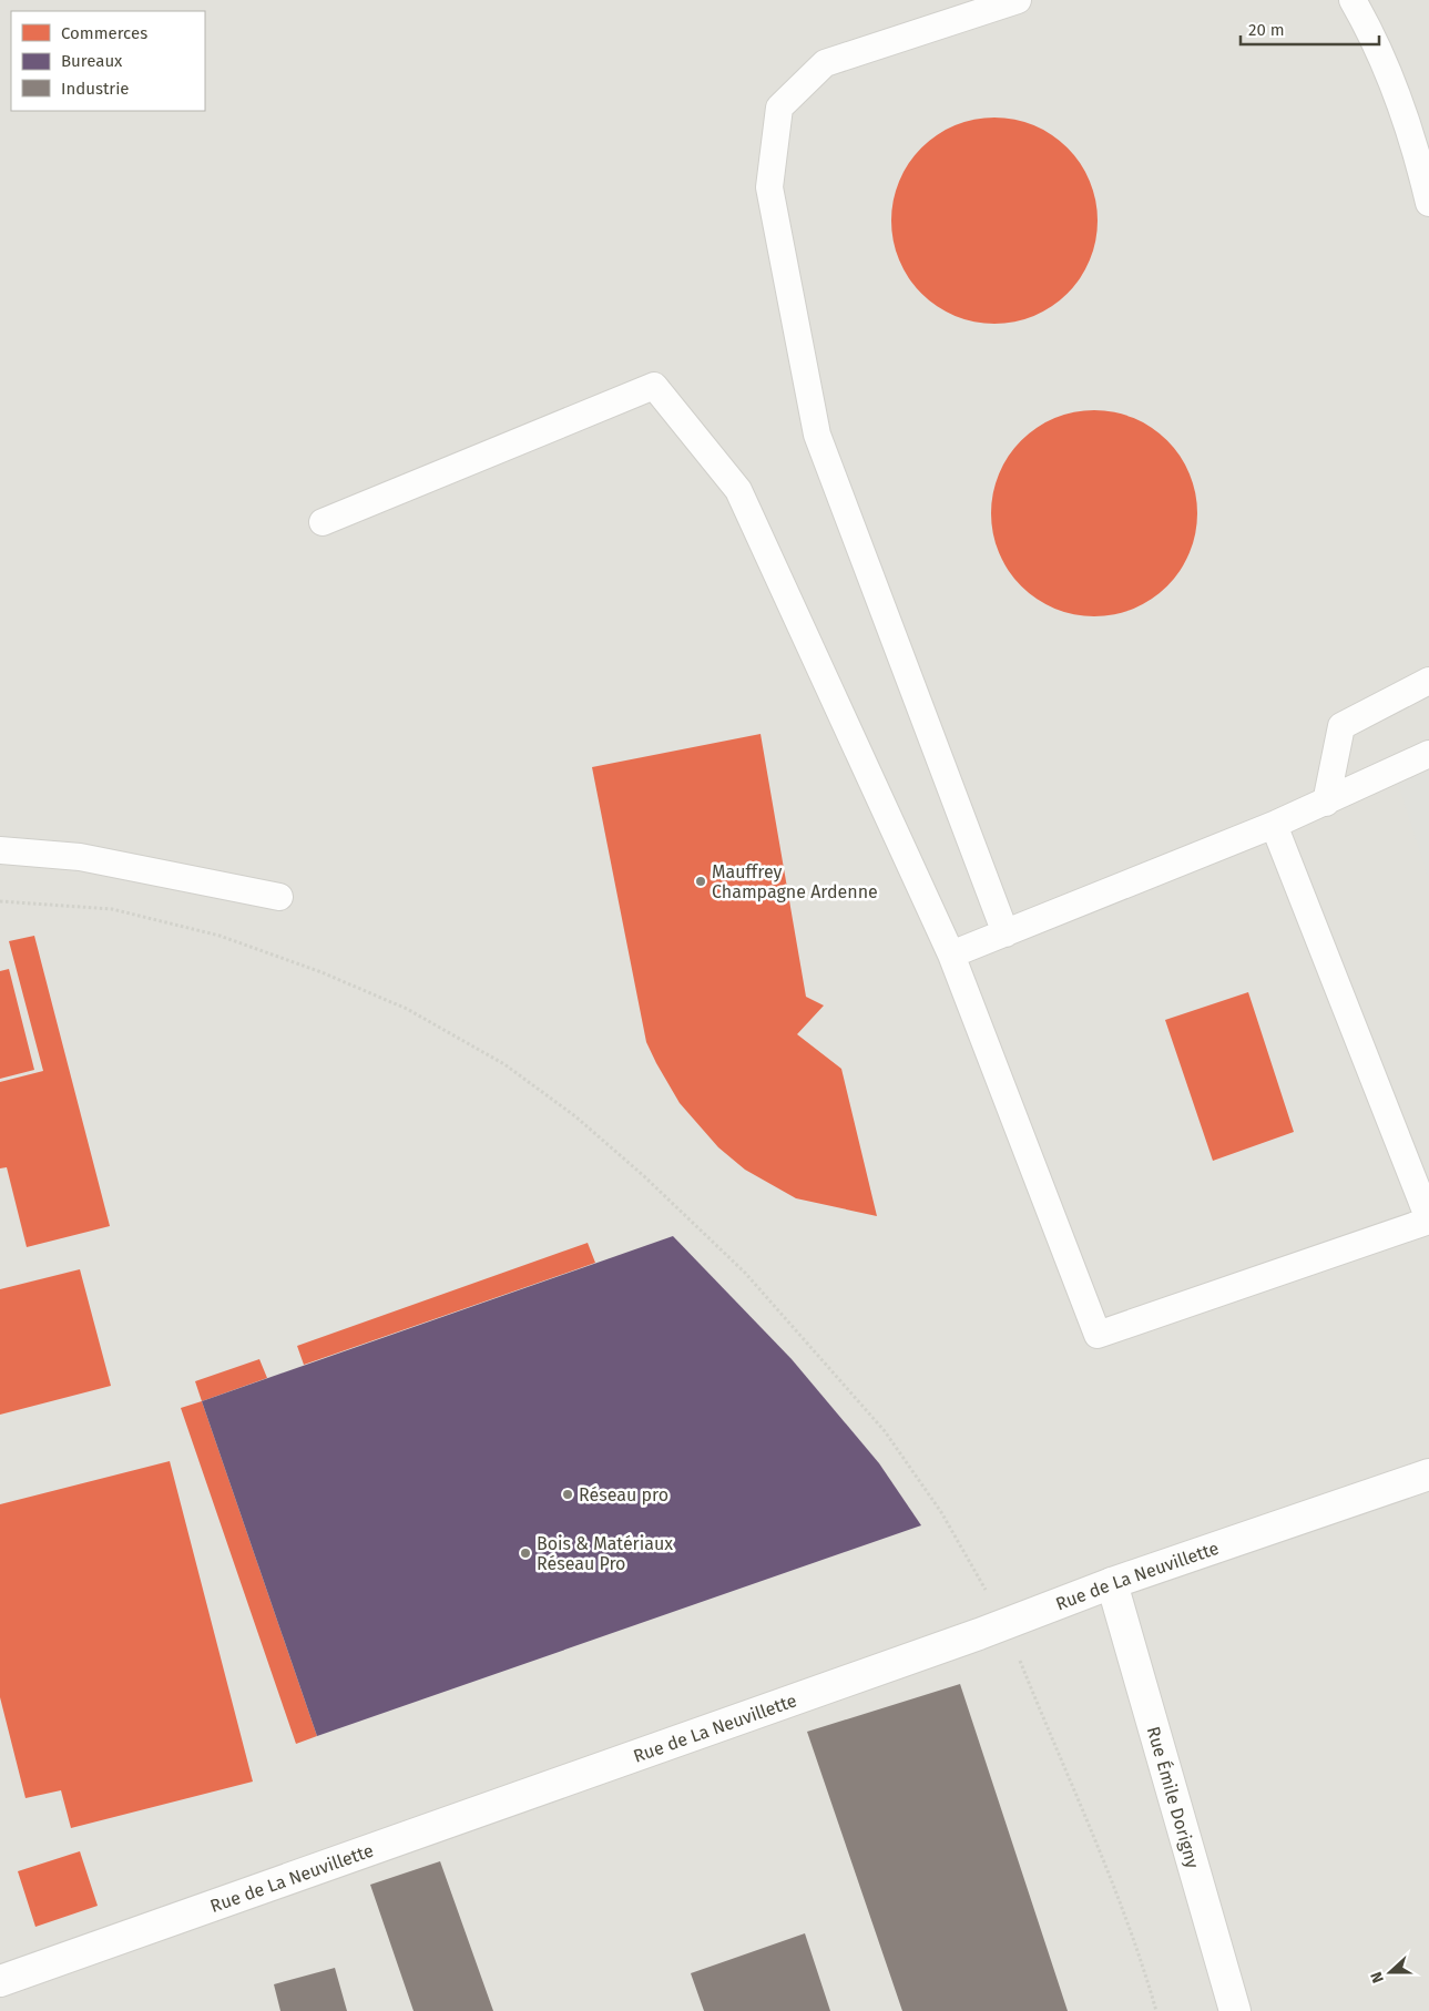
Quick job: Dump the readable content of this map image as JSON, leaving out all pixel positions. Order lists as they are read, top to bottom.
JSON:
{
  "streets": {
    "street": ["Rue de La Neuvillette", "Rue Émile Dorigny"]
  },
  "crossings": [
    ["Rue de La Neuvillette", "Rue Émile Dorigny"]
  ],
  "places": ["Mauffrey Champagne Ardenne", "Réseau pro", "Bois & Matériaux Réseau Pro"],
  "legend": ["Commerces", "Bureaux", "Industrie"],
  "scale_bar": "20 m",
  "north": "left"
}
